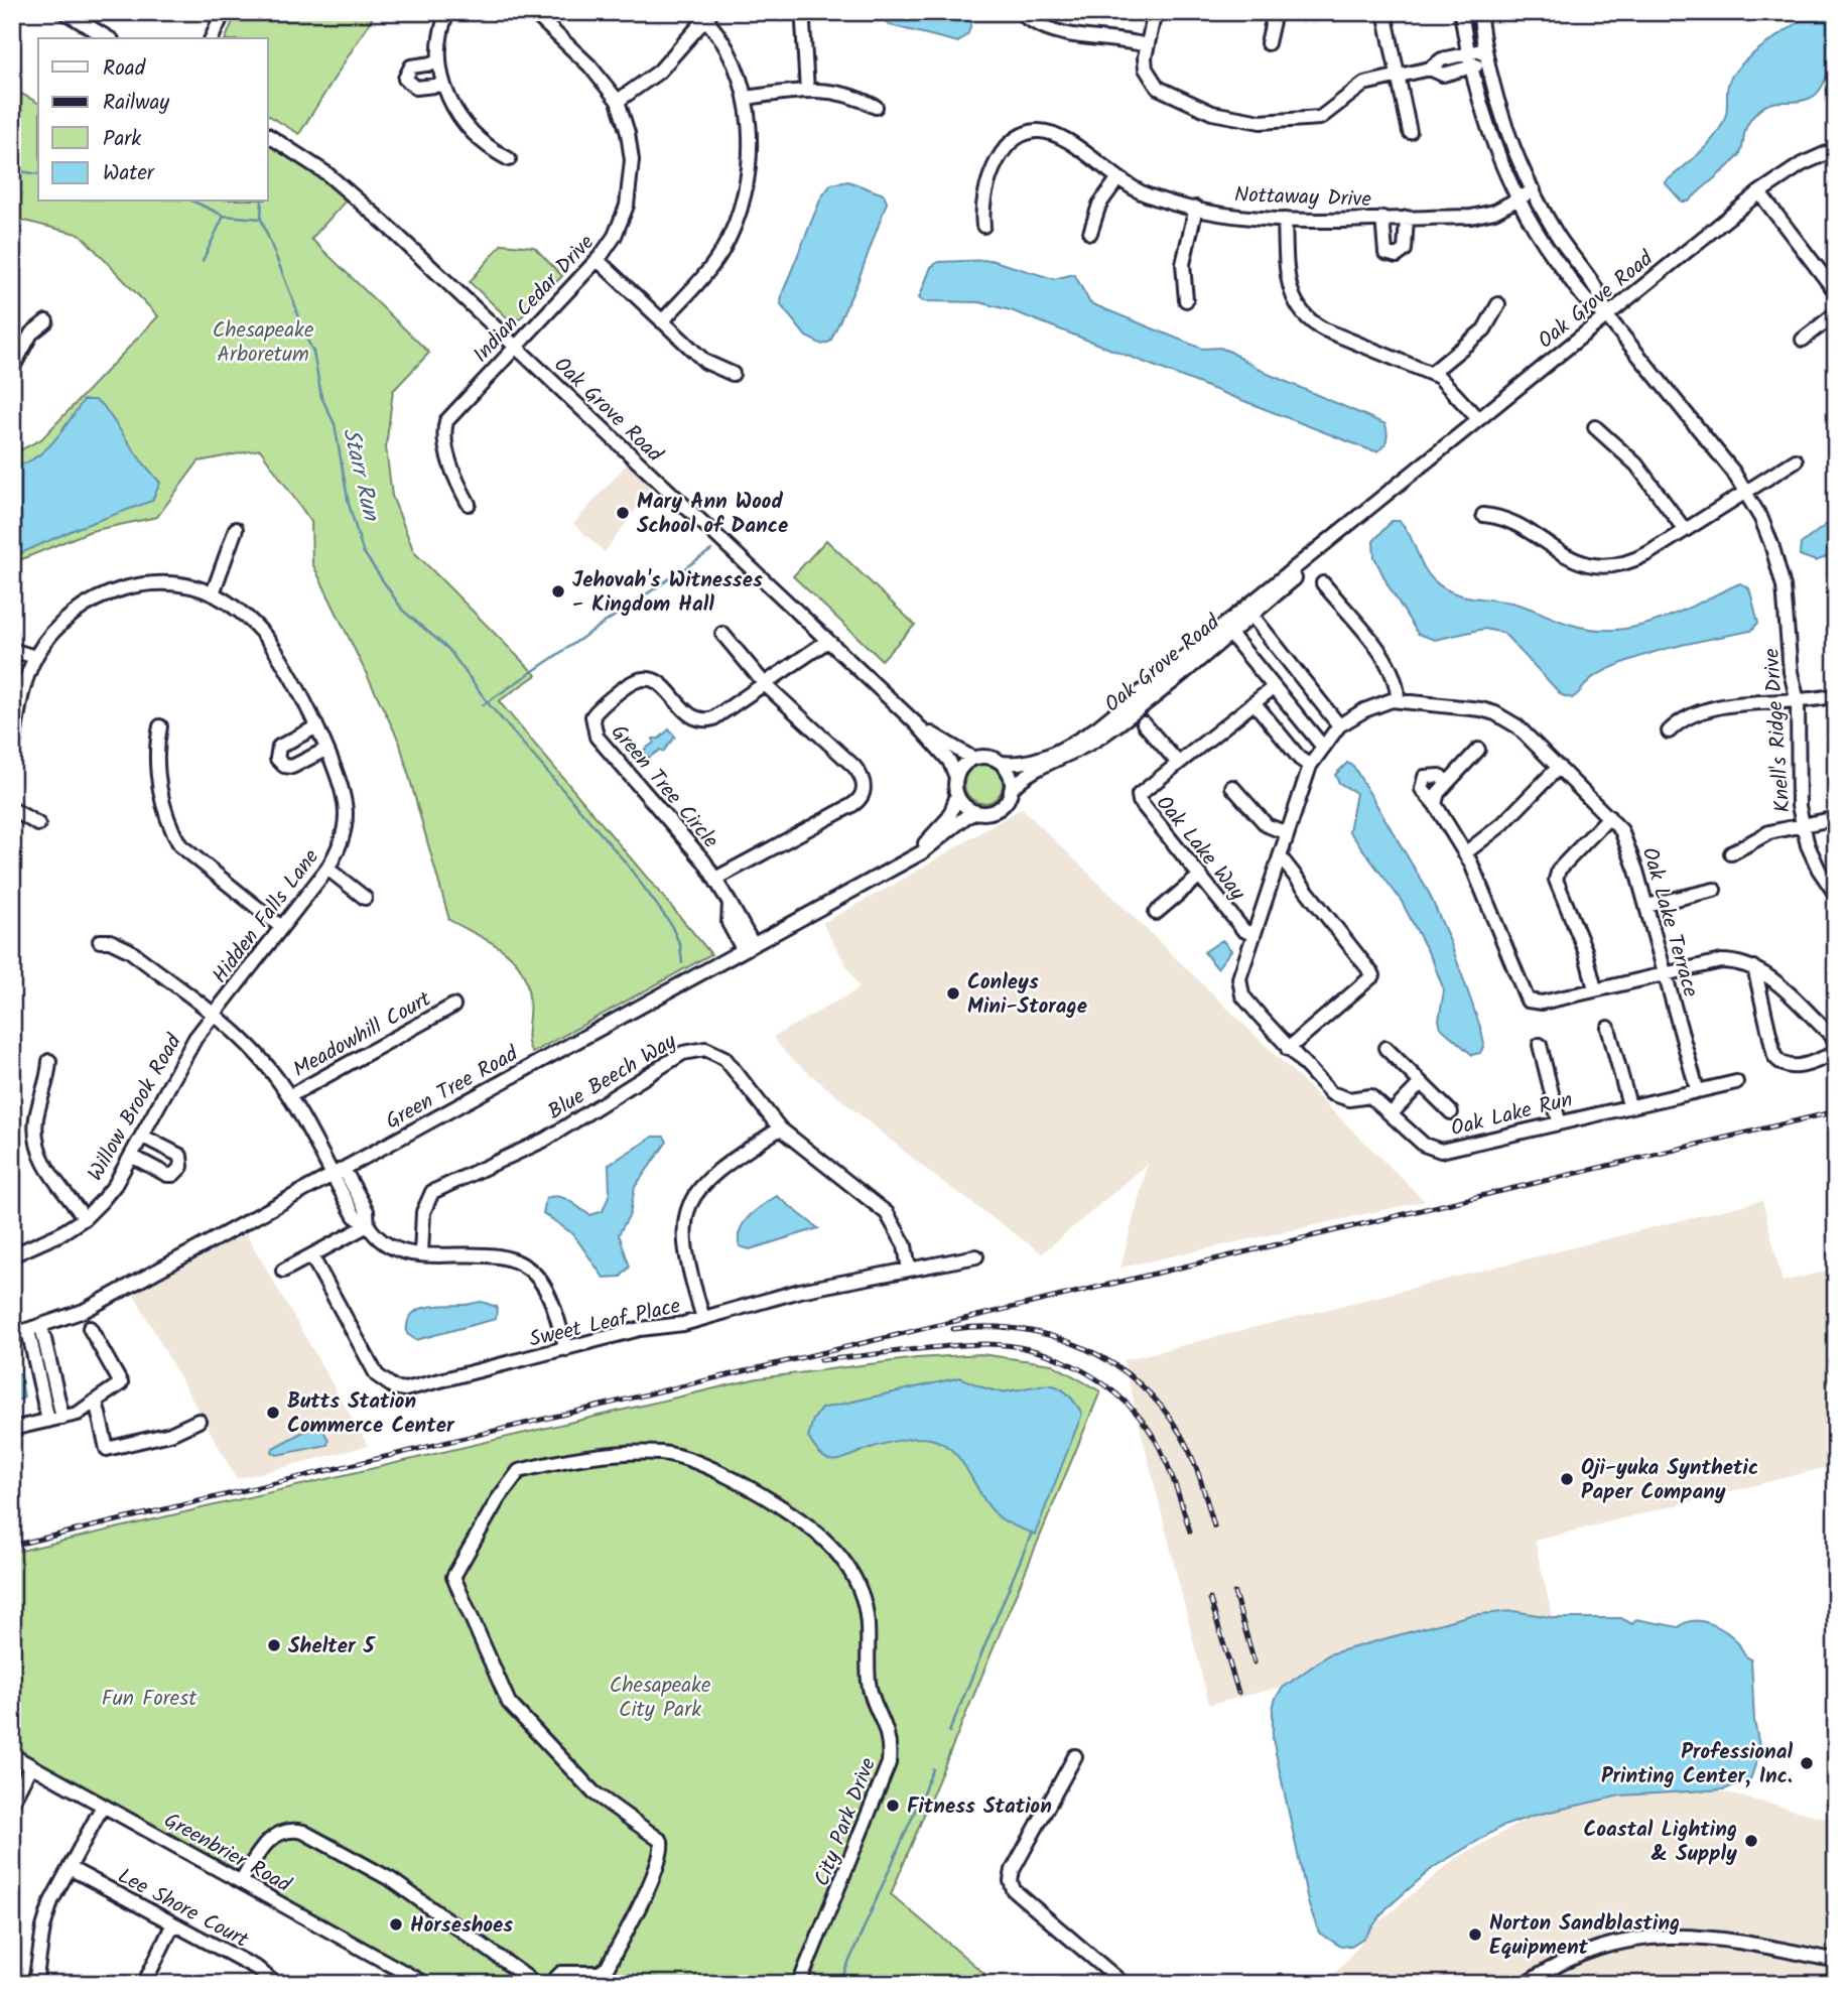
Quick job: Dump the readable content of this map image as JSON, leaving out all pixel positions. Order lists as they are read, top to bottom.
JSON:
{
  "streets": {
    "street": [
      "Nottaway Drive",
      "Indian Cedar Drive",
      "Oak Grove Road",
      "Knell's Ridge Drive",
      "Green Tree Circle",
      "Oak Lake Way",
      "Hidden Falls Lane",
      "Oak Lake Terrace",
      "Meadowhill Court",
      "Blue Beech Way",
      "Green Tree Road",
      "Willow Brook Road",
      "Oak Lake Run",
      "Sweet Leaf Place",
      "City Park Drive",
      "Greenbrier Road",
      "Lee Shore Court"
    ]
  },
  "crossings": [
    ["Indian Cedar Drive", "Oak Grove Road"],
    ["Oak Grove Road", "Knell's Ridge Drive"],
    ["Oak Grove Road", "Green Tree Circle"],
    ["Oak Grove Road", "Green Tree Road"],
    ["Green Tree Circle", "Green Tree Road"],
    ["Oak Lake Way", "Oak Lake Run"],
    ["Hidden Falls Lane", "Willow Brook Road"],
    ["Oak Lake Terrace", "Oak Lake Run"],
    ["Blue Beech Way", "Sweet Leaf Place"]
  ],
  "water": ["Starr Run"],
  "parks": ["Chesapeake Arboretum", "Chesapeake City Park", "Fun Forest"],
  "places": [
    "Mary Ann Wood School of Dance",
    "Jehovah's Witnesses - Kingdom Hall",
    "Conleys Mini-Storage",
    "Butts Station Commerce Center",
    "Oji-yuka Synthetic Paper Company",
    "Shelter 5",
    "Professional Printing Center, Inc.",
    "Fitness Station",
    "Coastal Lighting & Supply",
    "Horseshoes",
    "Norton Sandblasting Equipment"
  ],
  "legend": [
    "Road",
    "Railway",
    "Park",
    "Water"
  ]
}
